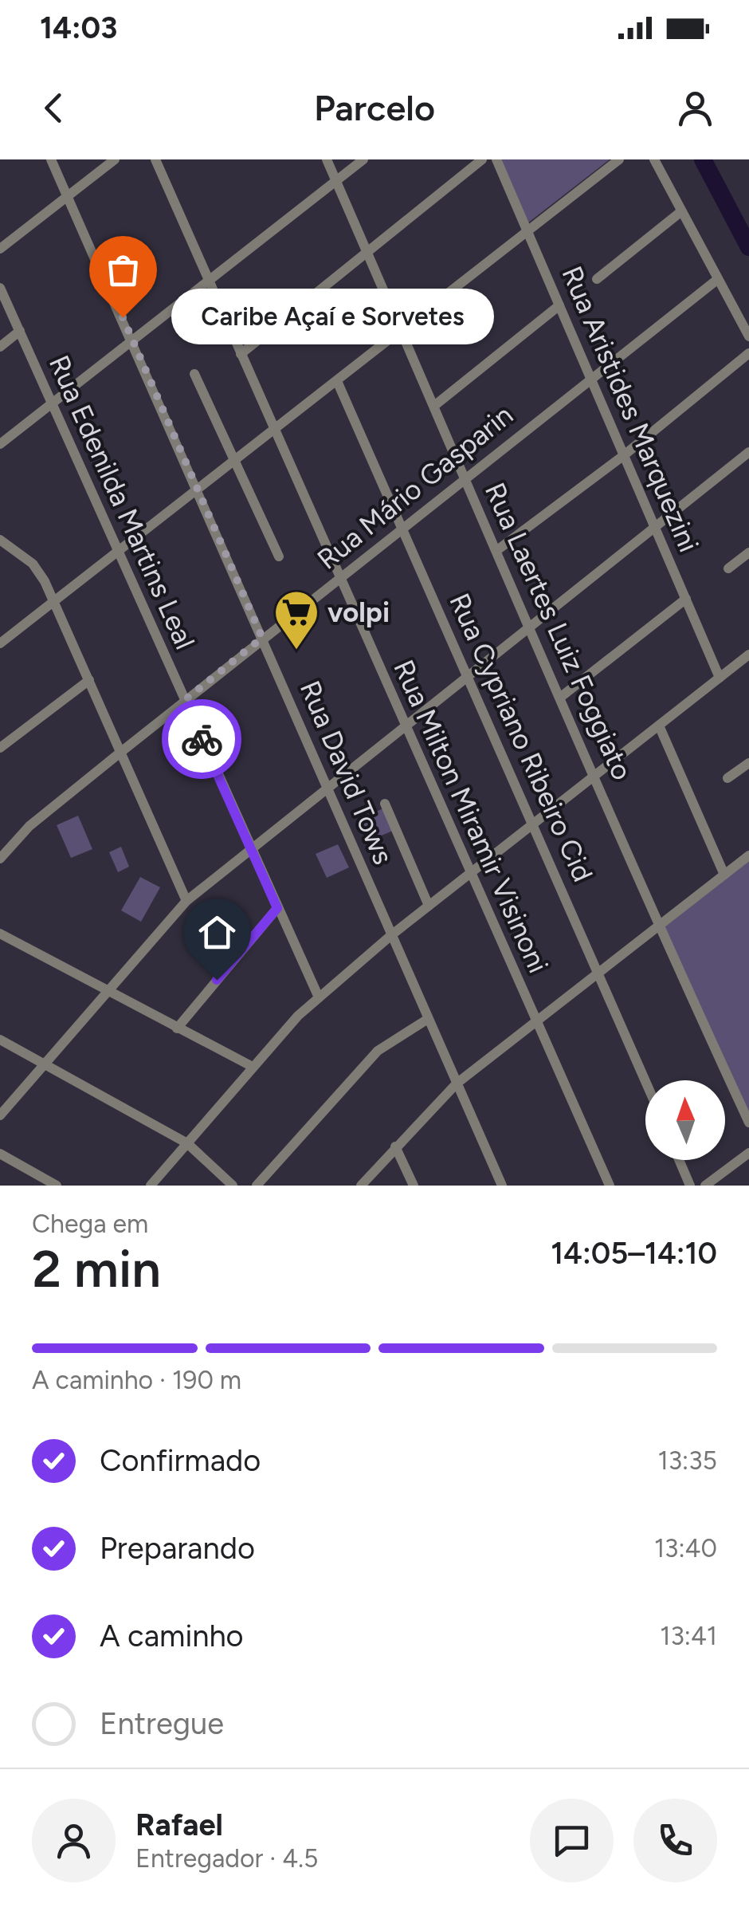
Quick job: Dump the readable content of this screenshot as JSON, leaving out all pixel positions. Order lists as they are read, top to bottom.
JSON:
{
  "streets": {
    "street": [
      "Rua Aristides Marquezini",
      "Rua Mário Gasparin",
      "Rua Edenilda Martins Leal",
      "Rua Laertes Luiz Foggiato",
      "Rua Cypriano Ribeiro Cid",
      "Rua David Tows",
      "Rua Milton Miramir Visinoni"
    ]
  },
  "crossings": [
    ["Rua Aristides Marquezini", "Rua Mário Gasparin"],
    ["Rua Mário Gasparin", "Rua Edenilda Martins Leal"],
    ["Rua Mário Gasparin", "Rua Laertes Luiz Foggiato"],
    ["Rua Mário Gasparin", "Rua Cypriano Ribeiro Cid"],
    ["Rua Mário Gasparin", "Rua David Tows"],
    ["Rua Mário Gasparin", "Rua Milton Miramir Visinoni"]
  ],
  "places": {
    "other": ["Caribe Açaí e Sorvetes"],
    "supermarket": ["volpi"]
  },
  "north": "top",
  "page": {
    "status": "14:03",
    "header": "Parcelo",
    "bubble": "Caribe Açaí e Sorvetes",
    "heading": ["2 min", "Chega em", "14:05–14:10"],
    "panel": ["Rafael", "Entregador · 4.5"],
    "bar": "A caminho · 190 m",
    "list": [
      ["Confirmado", "13:35"],
      ["Preparando", "13:40"],
      ["A caminho", "13:41"],
      "Entregue"
    ]
  }
}
